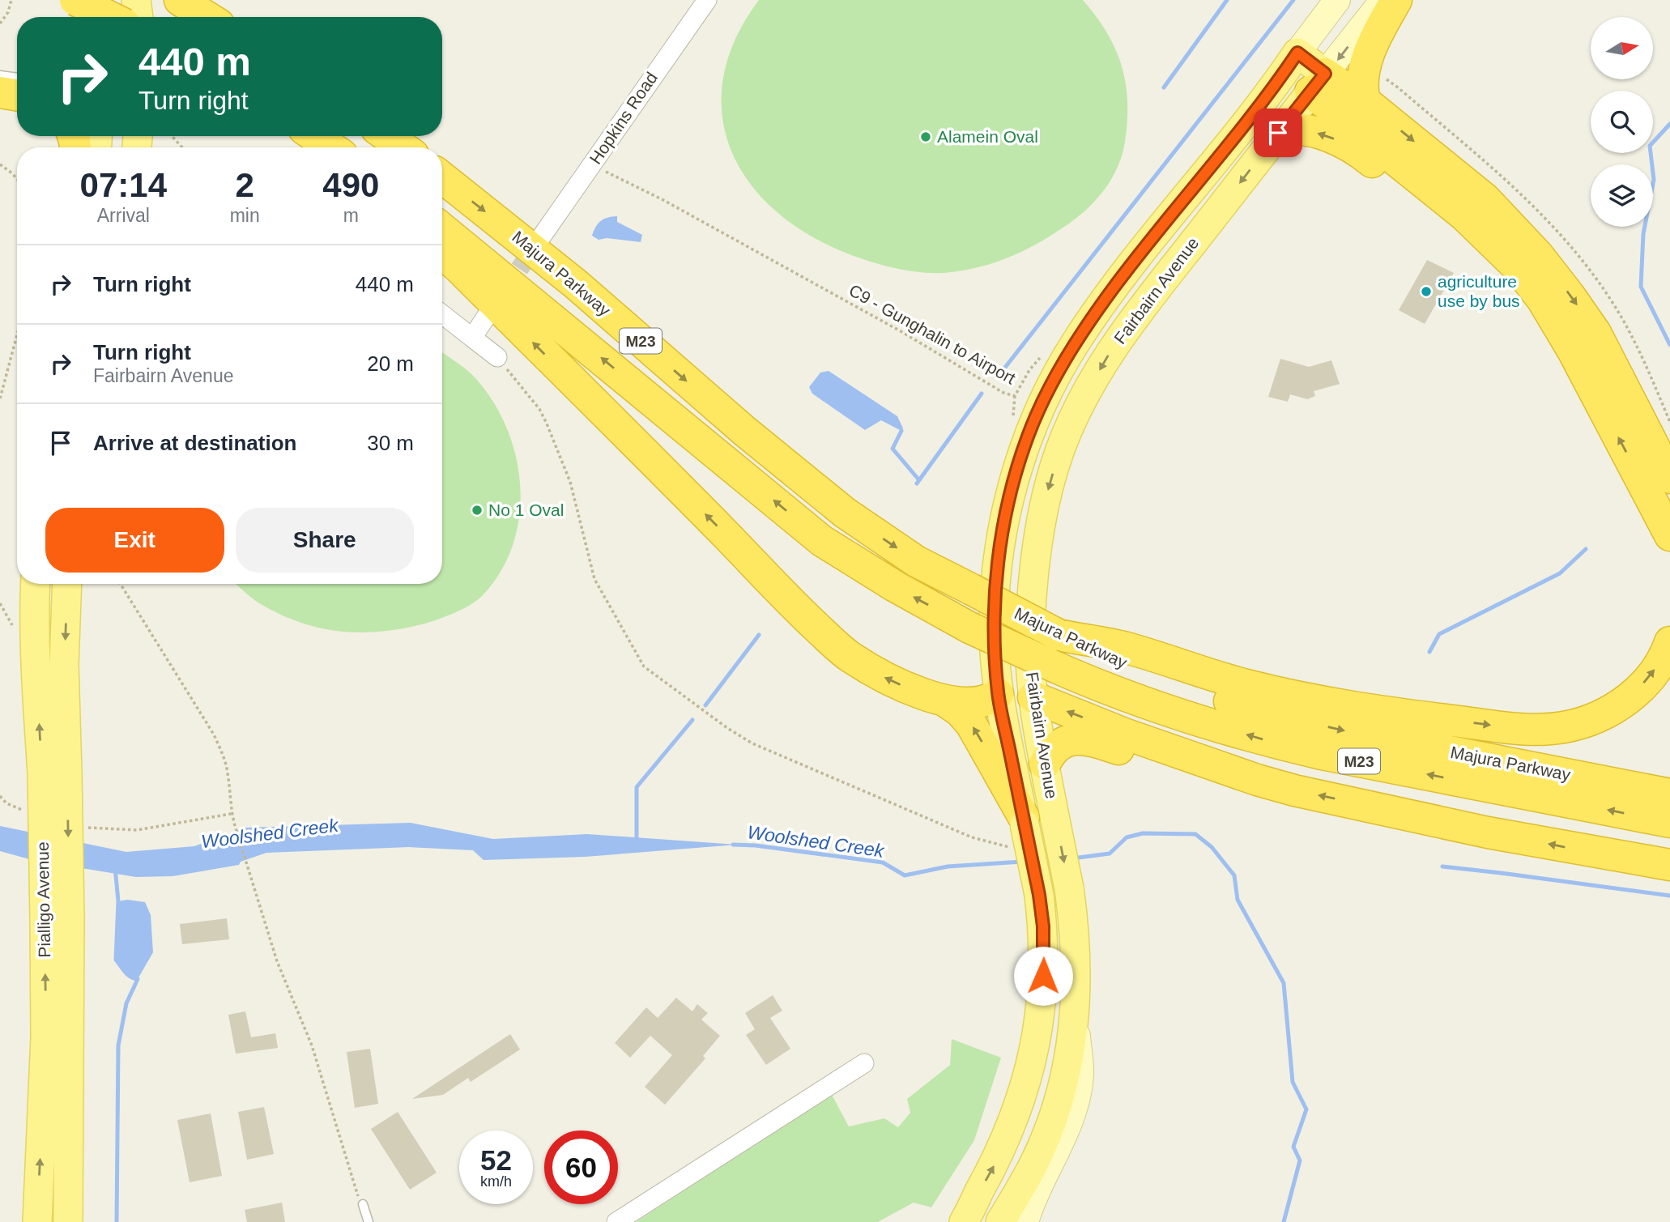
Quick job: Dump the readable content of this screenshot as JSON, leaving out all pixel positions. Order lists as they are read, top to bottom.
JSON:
{
  "streets": {
    "highway": ["Majura Parkway", "M23"],
    "main road": ["Fairbairn Avenue", "Pialligo Avenue"],
    "street": ["Hopkins Road"],
    "path": ["C9 - Gunghalin to Airport"]
  },
  "crossings": [
    ["Hopkins Road", "C9 - Gunghalin to Airport"]
  ],
  "water": ["Woolshed Creek"],
  "places": ["Alamein Oval", "agriculture use by bus", "No 1 Oval"],
  "north": "right",
  "page": {
    "turn": ["440 m", "Turn right"],
    "eta": [
      "07:14",
      "Arrival",
      "2",
      "min",
      "490",
      "m"
    ],
    "list": [
      {
        "name": "Turn right",
        "value": "440 m"
      },
      {
        "name": "Turn right",
        "note": "Fairbairn Avenue",
        "value": "20 m"
      },
      {
        "name": "Arrive at destination",
        "value": "30 m"
      }
    ],
    "buttons": ["Exit", "Share"],
    "speed": "52 km/h",
    "limit": "60"
  }
}
